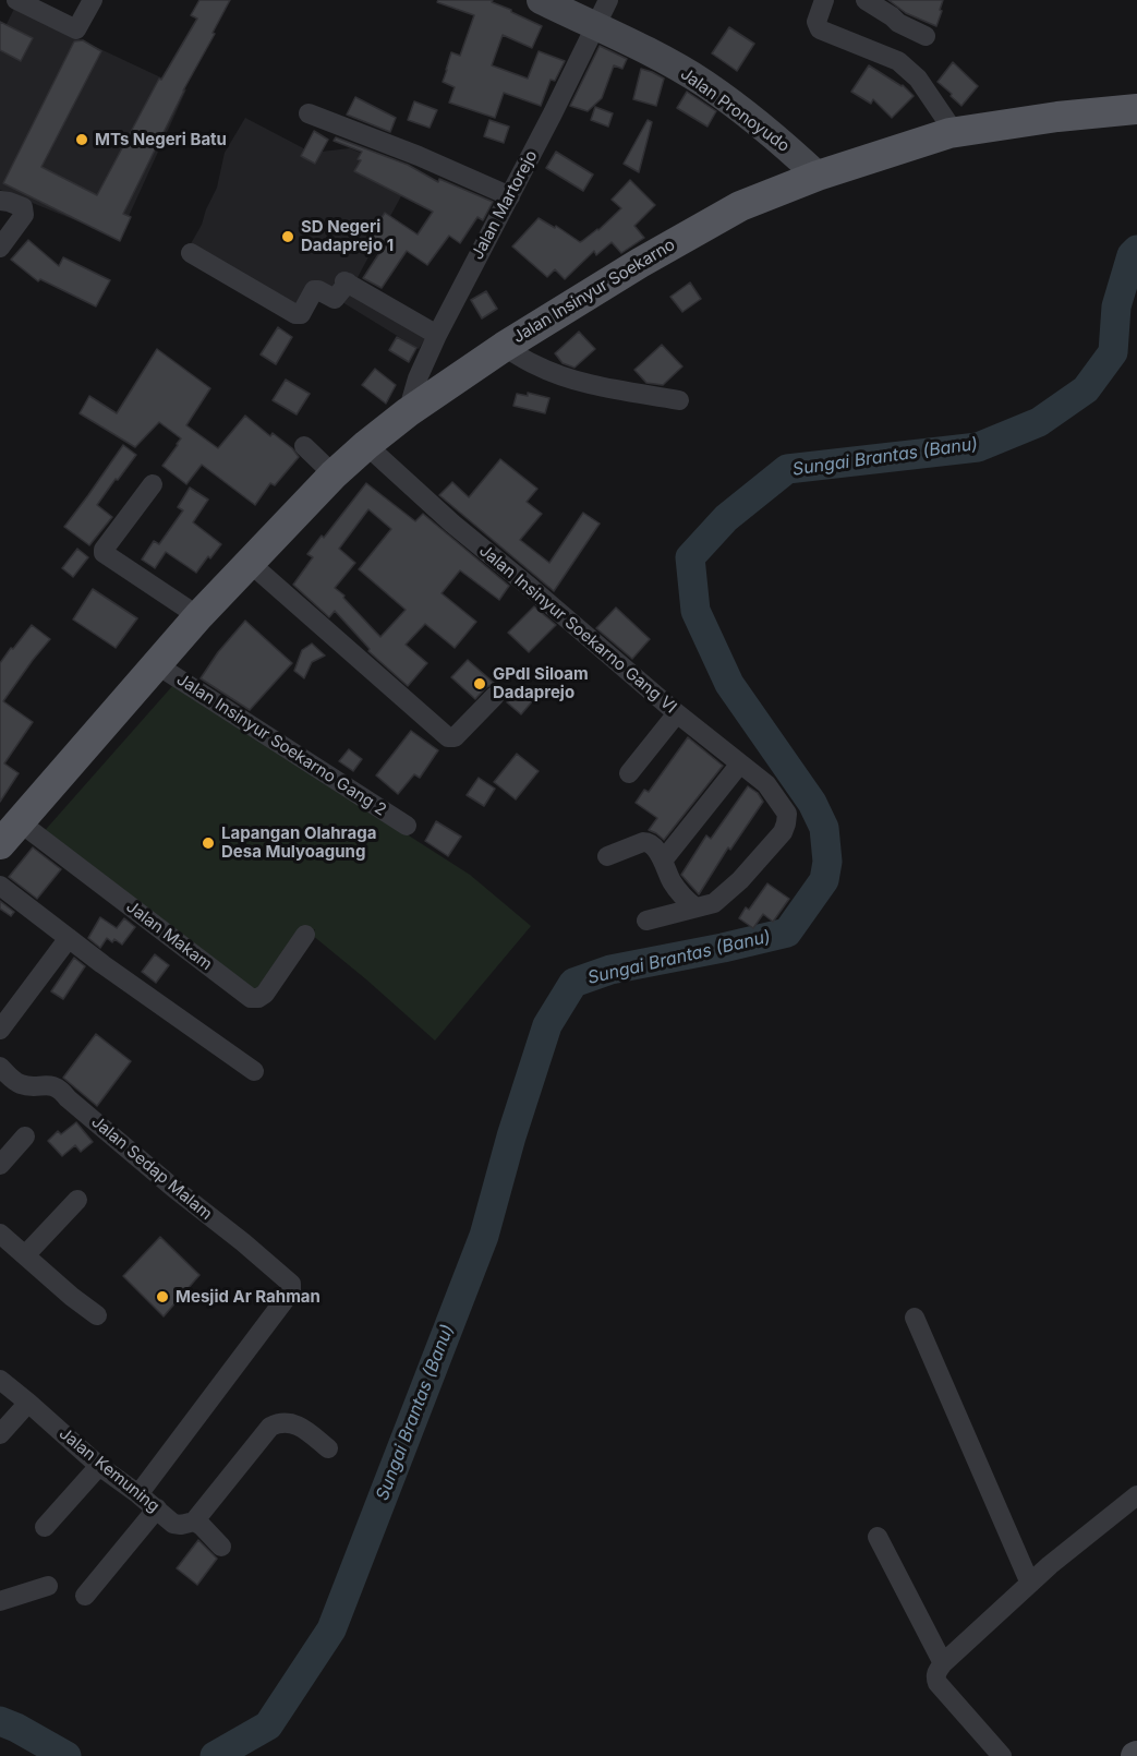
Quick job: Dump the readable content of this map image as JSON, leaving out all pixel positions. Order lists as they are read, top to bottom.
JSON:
{
  "streets": {
    "main road": ["Jalan Pronoyudo", "Jalan Insinyur Soekarno"],
    "street": [
      "Jalan Martorejo",
      "Jalan Insinyur Soekarno Gang VI",
      "Jalan Insinyur Soekarno Gang 2",
      "Jalan Makam",
      "Jalan Sedap Malam",
      "Jalan Kemuning"
    ]
  },
  "crossings": [
    ["Jalan Pronoyudo", "Jalan Martorejo"],
    ["Jalan Pronoyudo", "Jalan Insinyur Soekarno"],
    ["Jalan Martorejo", "Jalan Insinyur Soekarno"],
    ["Jalan Insinyur Soekarno", "Jalan Insinyur Soekarno Gang VI"],
    ["Jalan Insinyur Soekarno", "Jalan Insinyur Soekarno Gang 2"],
    ["Jalan Insinyur Soekarno", "Jalan Makam"],
    ["Jalan Sedap Malam", "Jalan Kemuning"]
  ],
  "water": ["Sungai Brantas (Banu)"],
  "places": [
    "MTs Negeri Batu",
    "SD Negeri Dadaprejo 1",
    "GPdI Siloam Dadaprejo",
    "Lapangan Olahraga Desa Mulyoagung",
    "Mesjid Ar Rahman"
  ]
}
